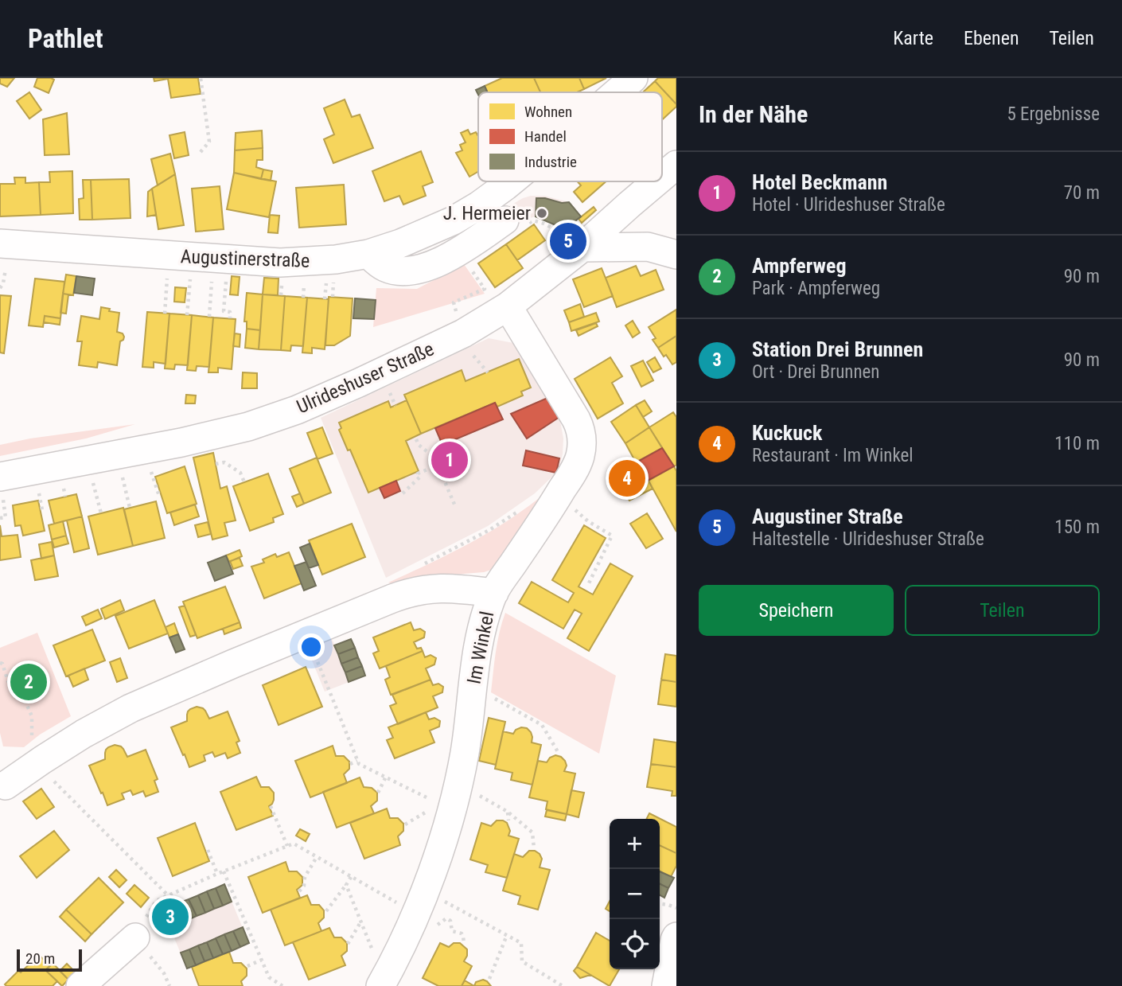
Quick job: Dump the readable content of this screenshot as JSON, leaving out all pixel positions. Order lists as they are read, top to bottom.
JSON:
{
  "streets": {
    "street": ["Augustinerstraße", "Ulrideshuser Straße", "Im Winkel"]
  },
  "crossings": [
    ["Ulrideshuser Straße", "Im Winkel"]
  ],
  "places": ["J. Hermeier"],
  "legend": ["Wohnen", "Handel", "Industrie"],
  "scale_bar": "20 m",
  "page": {
    "header": "Pathlet",
    "nav": ["Karte", "Ebenen", "Teilen"],
    "heading": ["In der Nähe", "5 Ergebnisse"],
    "list": [
      {
        "mark": "1",
        "name": "Hotel Beckmann",
        "note": "Hotel · Ulrideshuser Straße",
        "value": "70 m"
      },
      {
        "mark": "2",
        "name": "Ampferweg",
        "note": "Park · Ampferweg",
        "value": "90 m"
      },
      {
        "mark": "3",
        "name": "Station Drei Brunnen",
        "note": "Ort · Drei Brunnen",
        "value": "90 m"
      },
      {
        "mark": "4",
        "name": "Kuckuck",
        "note": "Restaurant · Im Winkel",
        "value": "110 m"
      },
      {
        "mark": "5",
        "name": "Augustiner Straße",
        "note": "Haltestelle · Ulrideshuser Straße",
        "value": "150 m"
      }
    ],
    "pins": [
      "5",
      "1",
      "4",
      "2",
      "3"
    ],
    "buttons": ["Speichern", "Teilen"],
    "map_buttons": ["+", "−"],
    "scale": "20 m"
  }
}
